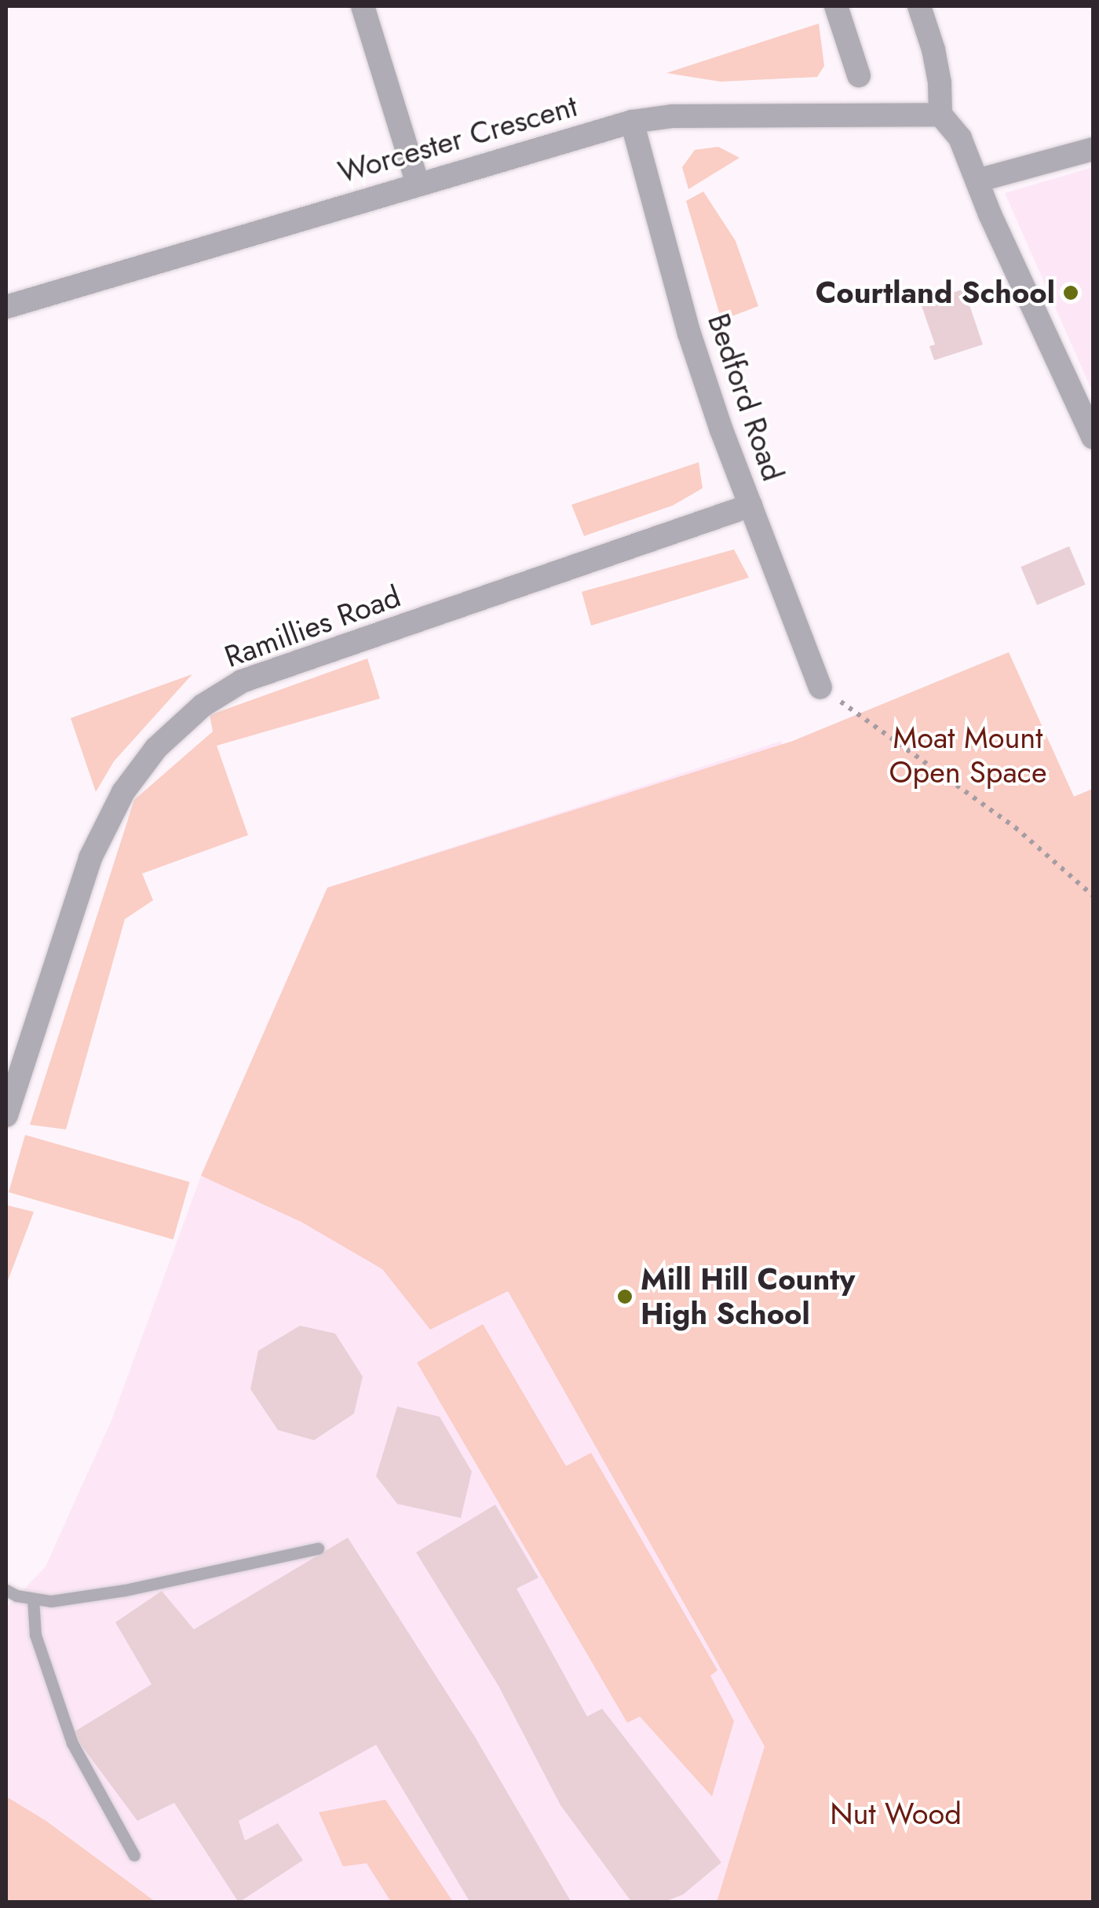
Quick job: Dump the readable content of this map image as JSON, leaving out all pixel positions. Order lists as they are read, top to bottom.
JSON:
{
  "streets": {
    "street": ["Worcester Crescent", "Bedford Road", "Ramillies Road"]
  },
  "crossings": [
    ["Worcester Crescent", "Bedford Road"],
    ["Bedford Road", "Ramillies Road"]
  ],
  "parks": ["Moat Mount Open Space", "Nut Wood"],
  "places": ["Courtland School", "Mill Hill County High School"]
}
